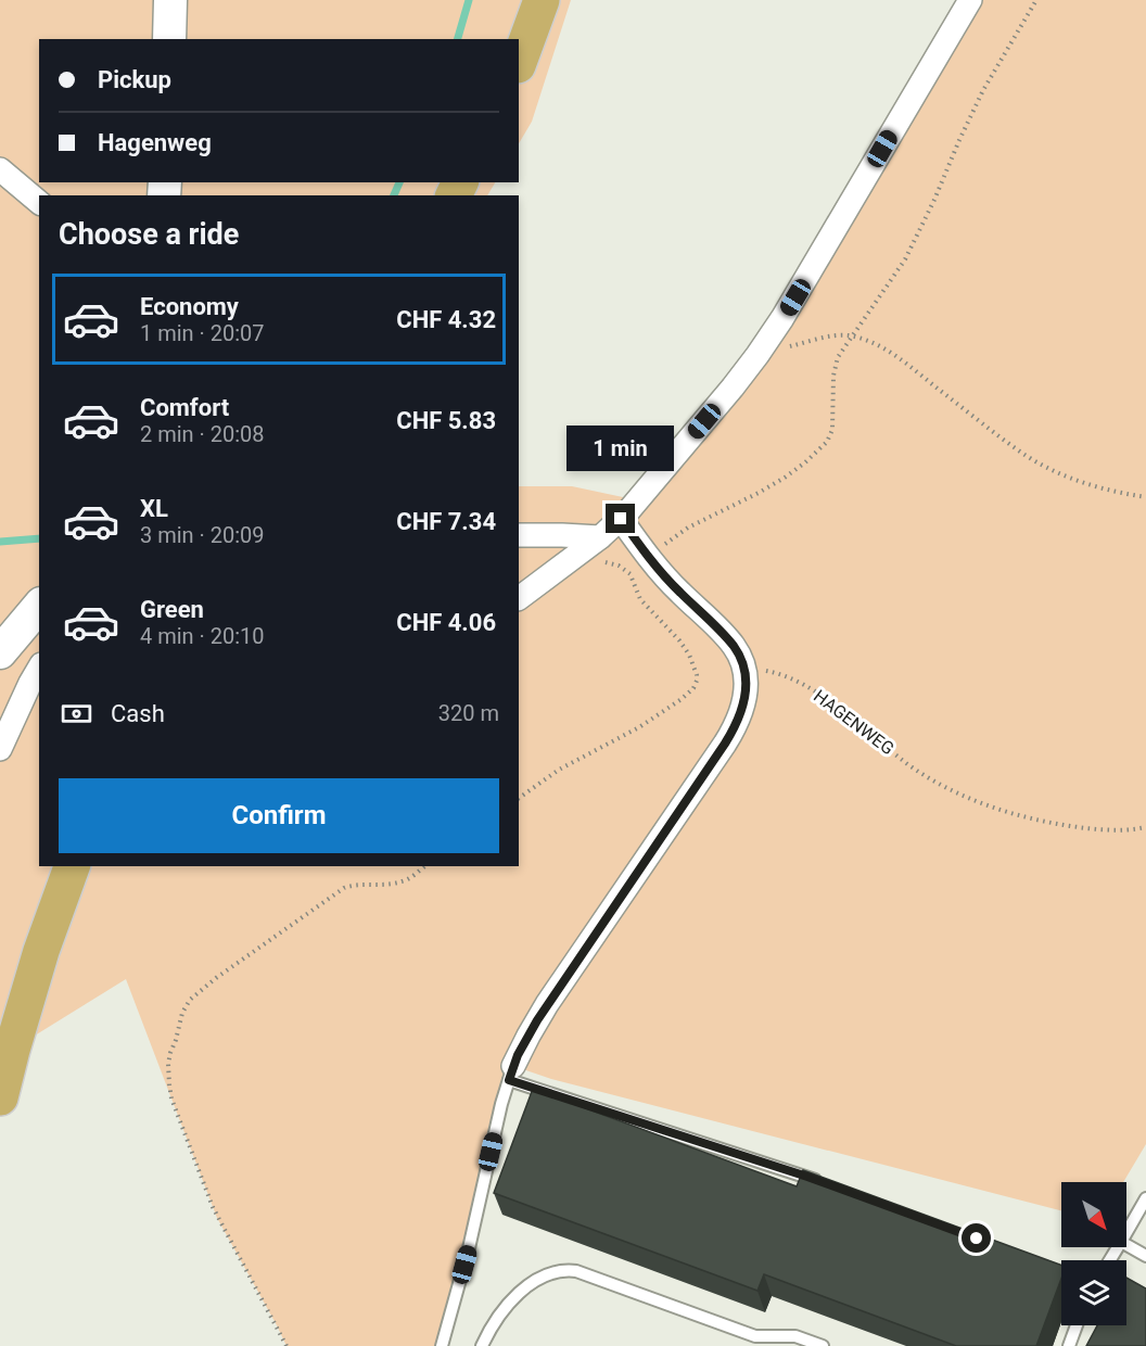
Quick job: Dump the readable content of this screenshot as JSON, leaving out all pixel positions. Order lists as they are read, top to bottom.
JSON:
{
  "streets": {
    "path": ["HAGENWEG"]
  },
  "north": "bottom right",
  "page": {
    "banner": ["Pickup", "Hagenweg"],
    "heading": "Choose a ride",
    "list": [
      {
        "name": "Economy",
        "note": "1 min · 20:07",
        "value": "CHF 4.32"
      },
      {
        "name": "Comfort",
        "note": "2 min · 20:08",
        "value": "CHF 5.83"
      },
      {
        "name": "XL",
        "note": "3 min · 20:09",
        "value": "CHF 7.34"
      },
      {
        "name": "Green",
        "note": "4 min · 20:10",
        "value": "CHF 4.06"
      }
    ],
    "bubble": "1 min",
    "pay": ["Cash", "320 m"],
    "buttons": "Confirm"
  }
}
